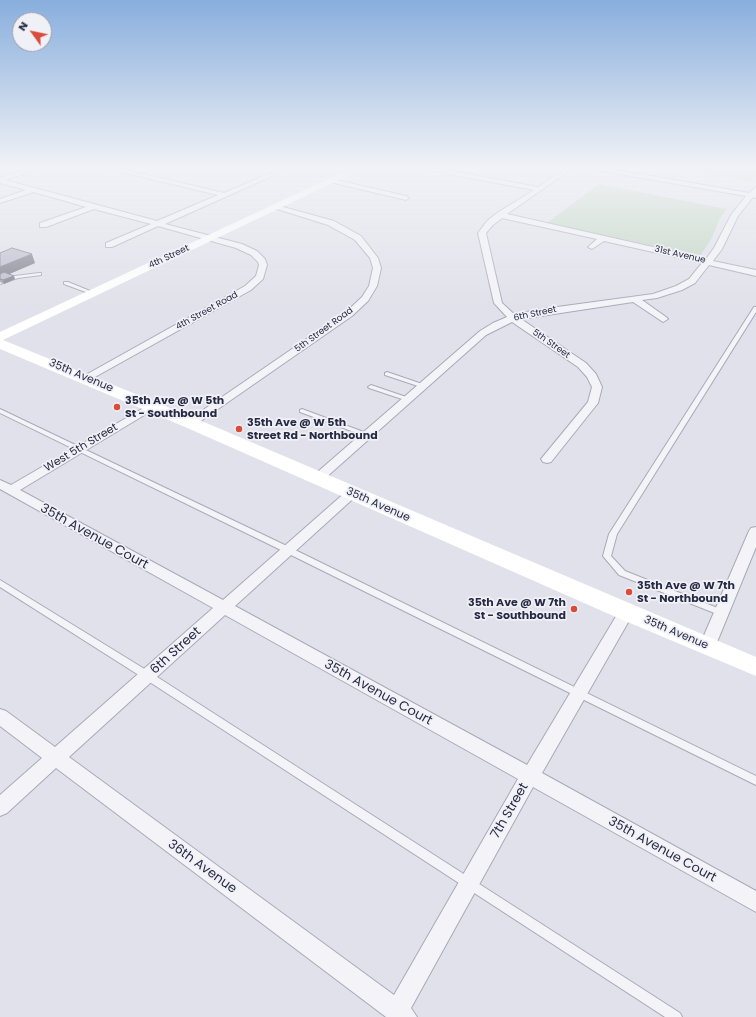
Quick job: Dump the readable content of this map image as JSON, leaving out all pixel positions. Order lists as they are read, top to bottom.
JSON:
{
  "streets": {
    "main road": ["4th Street", "35th Avenue"],
    "street": [
      "31st Avenue",
      "4th Street Road",
      "6th Street",
      "5th Street Road",
      "5th Street",
      "West 5th Street",
      "35th Avenue Court",
      "7th Street",
      "36th Avenue"
    ]
  },
  "crossings": [
    ["31st Avenue", "6th Street"],
    ["4th Street", "4th Street Road"],
    ["4th Street Road", "35th Avenue"],
    ["6th Street", "5th Street"],
    ["6th Street", "35th Avenue"],
    ["6th Street", "35th Avenue Court"],
    ["6th Street", "36th Avenue"],
    ["5th Street Road", "35th Avenue"],
    ["35th Avenue", "West 5th Street"],
    ["35th Avenue", "7th Street"],
    ["West 5th Street", "35th Avenue Court"],
    ["35th Avenue Court", "7th Street"],
    ["7th Street", "36th Avenue"]
  ],
  "places": [
    "35th Ave @ W 5th St - Southbound",
    "35th Ave @ W 5th Street Rd - Northbound",
    "35th Ave @ W 7th St - Northbound",
    "35th Ave @ W 7th St - Southbound"
  ],
  "north": "top left"
}
